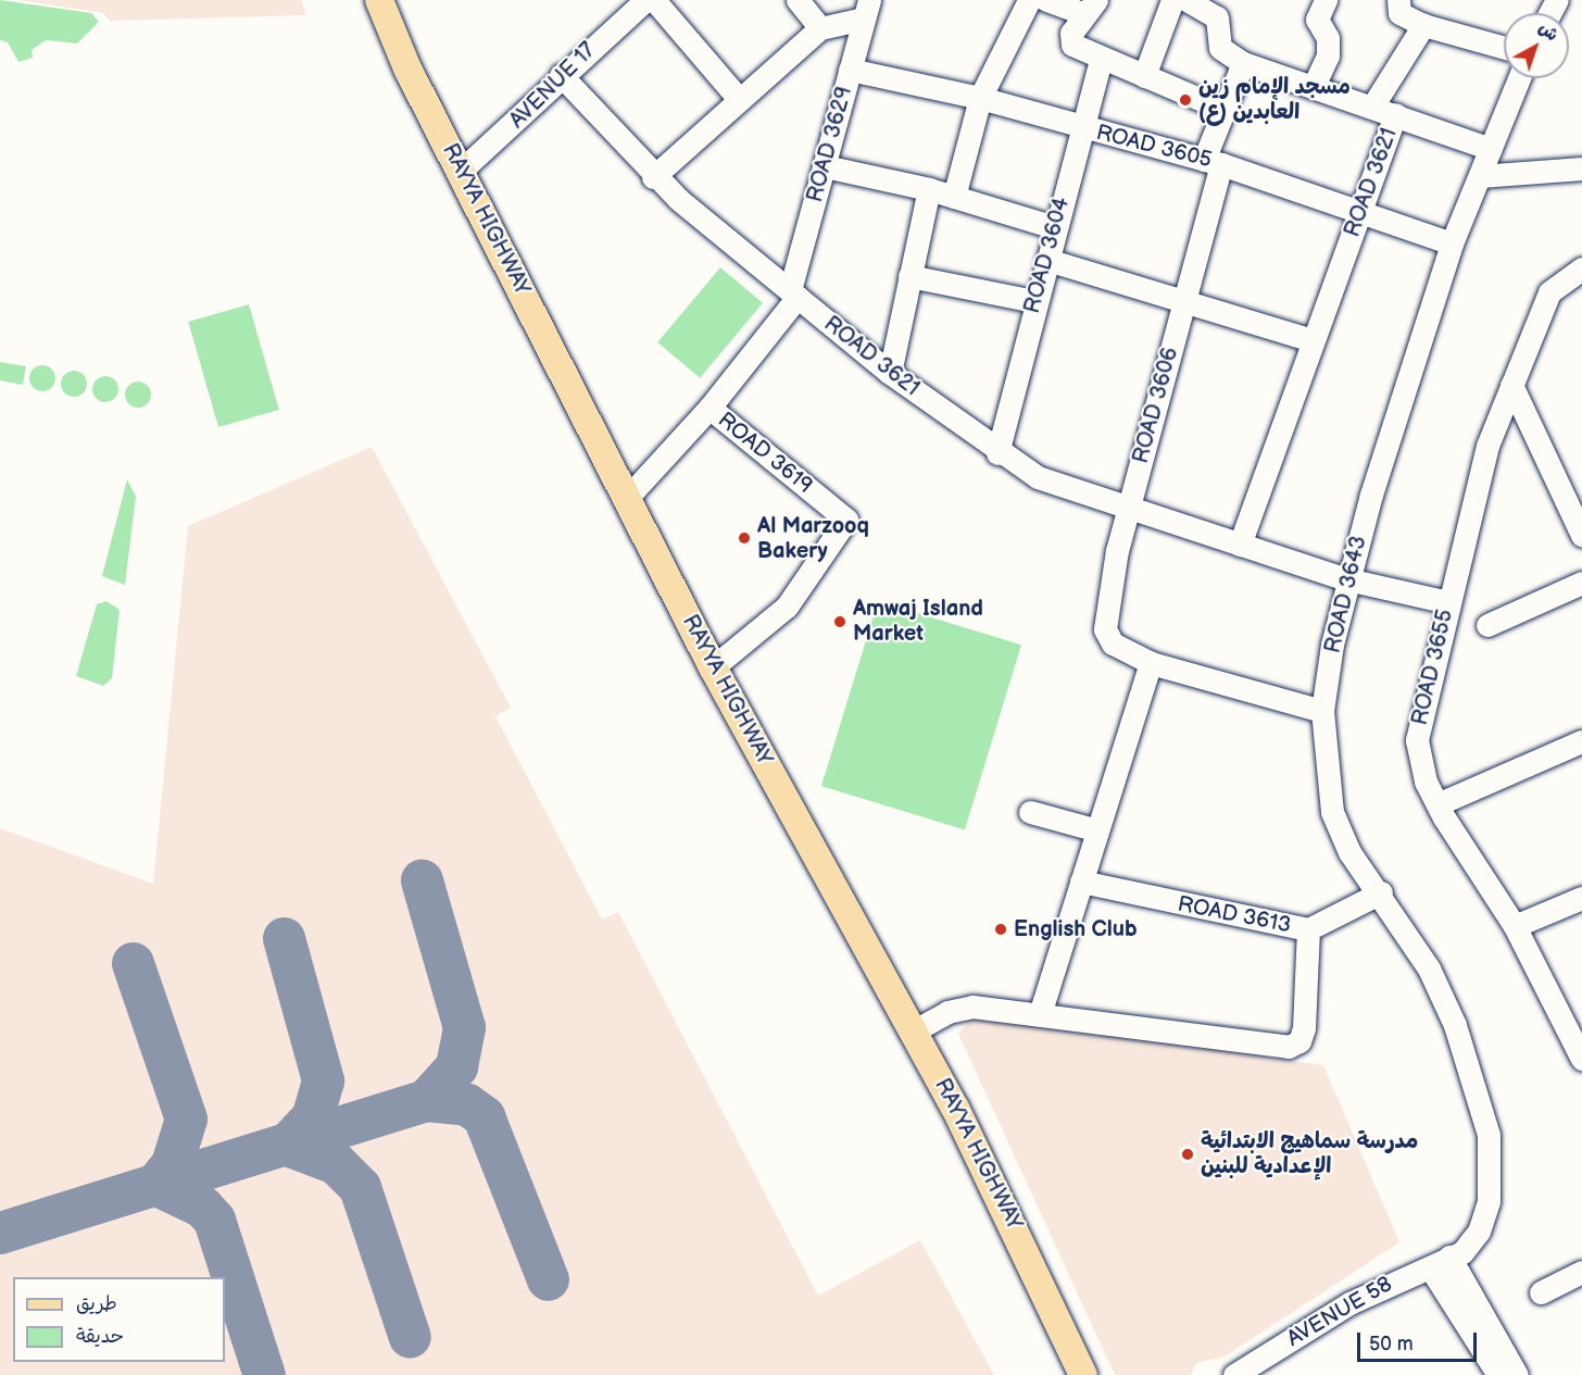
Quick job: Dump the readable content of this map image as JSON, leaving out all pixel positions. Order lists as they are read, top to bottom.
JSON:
{
  "streets": {
    "main road": ["RAYYA HIGHWAY"],
    "street": [
      "AVENUE 17",
      "ROAD 3629",
      "ROAD 3605",
      "ROAD 3621",
      "ROAD 3604",
      "ROAD 3606",
      "ROAD 3619",
      "ROAD 3643",
      "ROAD 3655",
      "ROAD 3613",
      "AVENUE 58"
    ]
  },
  "crossings": [
    ["AVENUE 17", "ROAD 3621"],
    ["AVENUE 17", "RAYYA HIGHWAY"],
    ["ROAD 3629", "ROAD 3605"],
    ["ROAD 3629", "ROAD 3621"],
    ["ROAD 3629", "RAYYA HIGHWAY"],
    ["ROAD 3629", "ROAD 3619"],
    ["ROAD 3605", "ROAD 3621"],
    ["ROAD 3605", "ROAD 3604"],
    ["ROAD 3605", "ROAD 3606"],
    ["ROAD 3605", "ROAD 3643"],
    ["ROAD 3621", "ROAD 3604"],
    ["ROAD 3621", "ROAD 3606"],
    ["ROAD 3621", "ROAD 3643"],
    ["ROAD 3621", "ROAD 3655"],
    ["RAYYA HIGHWAY", "ROAD 3619"],
    ["ROAD 3643", "ROAD 3613"],
    ["ROAD 3643", "AVENUE 58"]
  ],
  "places": [
    "مسجد الإمام زين العابدين (ع)",
    "Al Marzooq Bakery",
    "Amwaj Island Market",
    "English Club",
    "مدرسة سماهيج الابتدائية الإعدادية للبنين"
  ],
  "legend": ["طريق", "حديقة"],
  "scale_bar": "50 m",
  "north": "top right"
}
